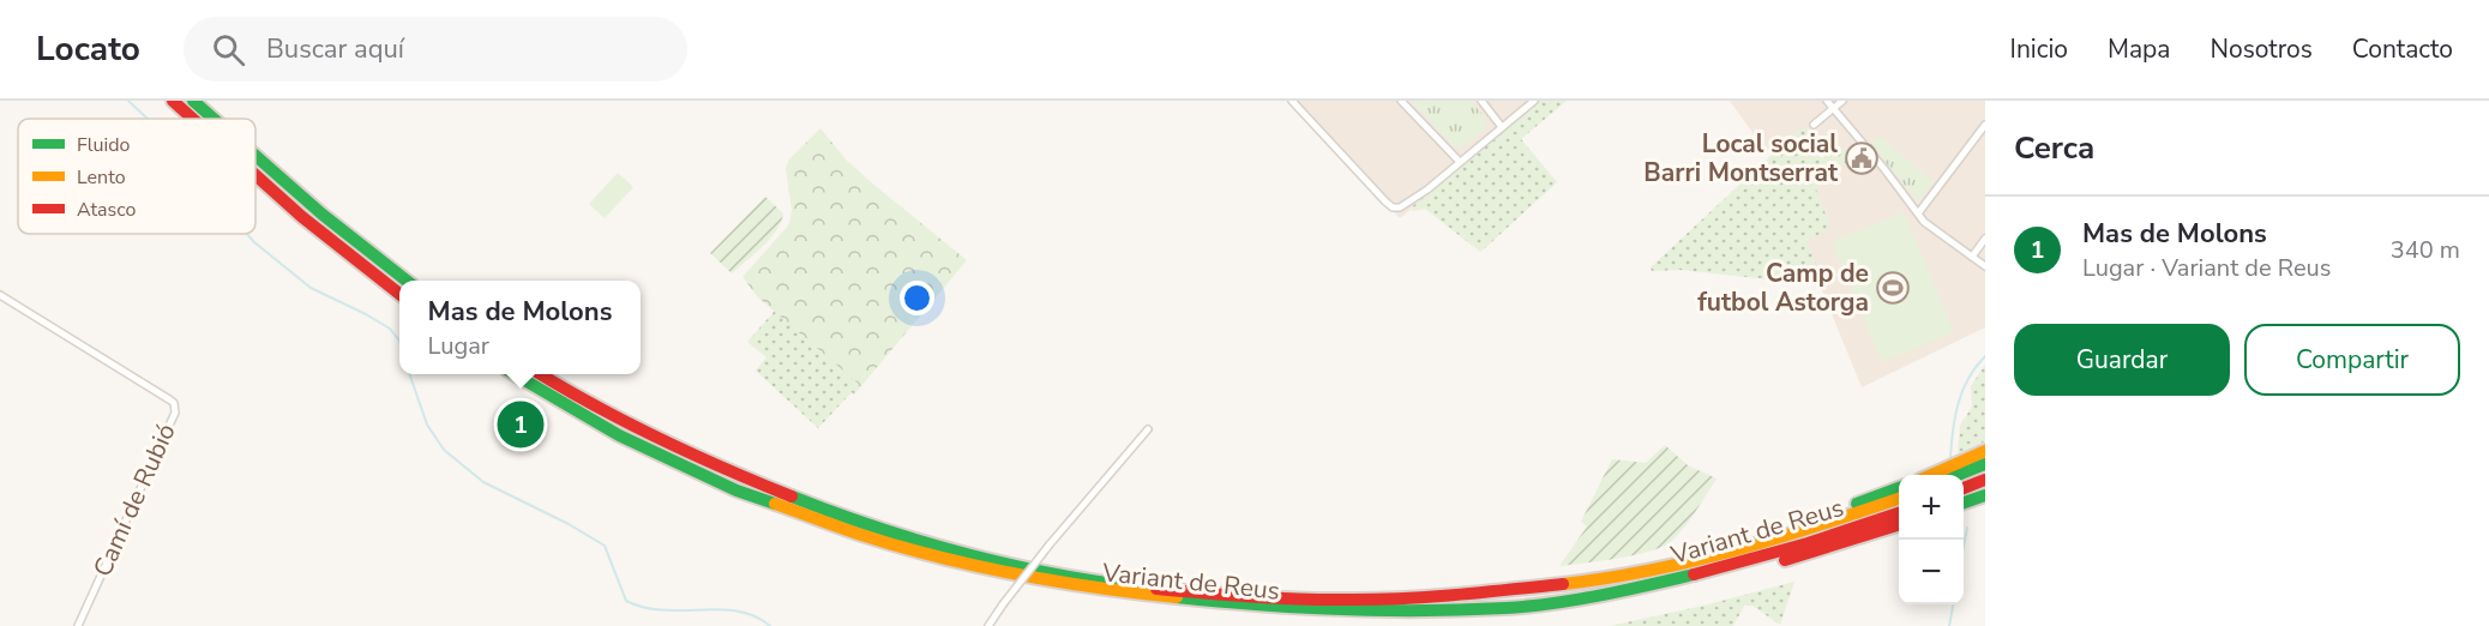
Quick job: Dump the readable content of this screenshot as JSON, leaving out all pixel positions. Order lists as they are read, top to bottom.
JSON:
{
  "streets": {
    "highway": ["Variant de Reus"],
    "street": ["Camí de Rubió"]
  },
  "places": {
    "public building": ["Local social Barri Montserrat"],
    "sports": ["Camp de futbol Astorga"]
  },
  "legend": ["Fluido", "Lento", "Atasco"],
  "page": {
    "header": "Locato",
    "search": "Buscar aquí",
    "nav": [
      "Inicio",
      "Mapa",
      "Nosotros",
      "Contacto"
    ],
    "heading": "Cerca",
    "list": [
      {
        "mark": "1",
        "name": "Mas de Molons",
        "note": "Lugar · Variant de Reus",
        "value": "340 m"
      }
    ],
    "popup": ["Mas de Molons", "Lugar"],
    "buttons": ["Guardar", "Compartir"],
    "pins": "1",
    "map_buttons": ["+", "−"]
  }
}
